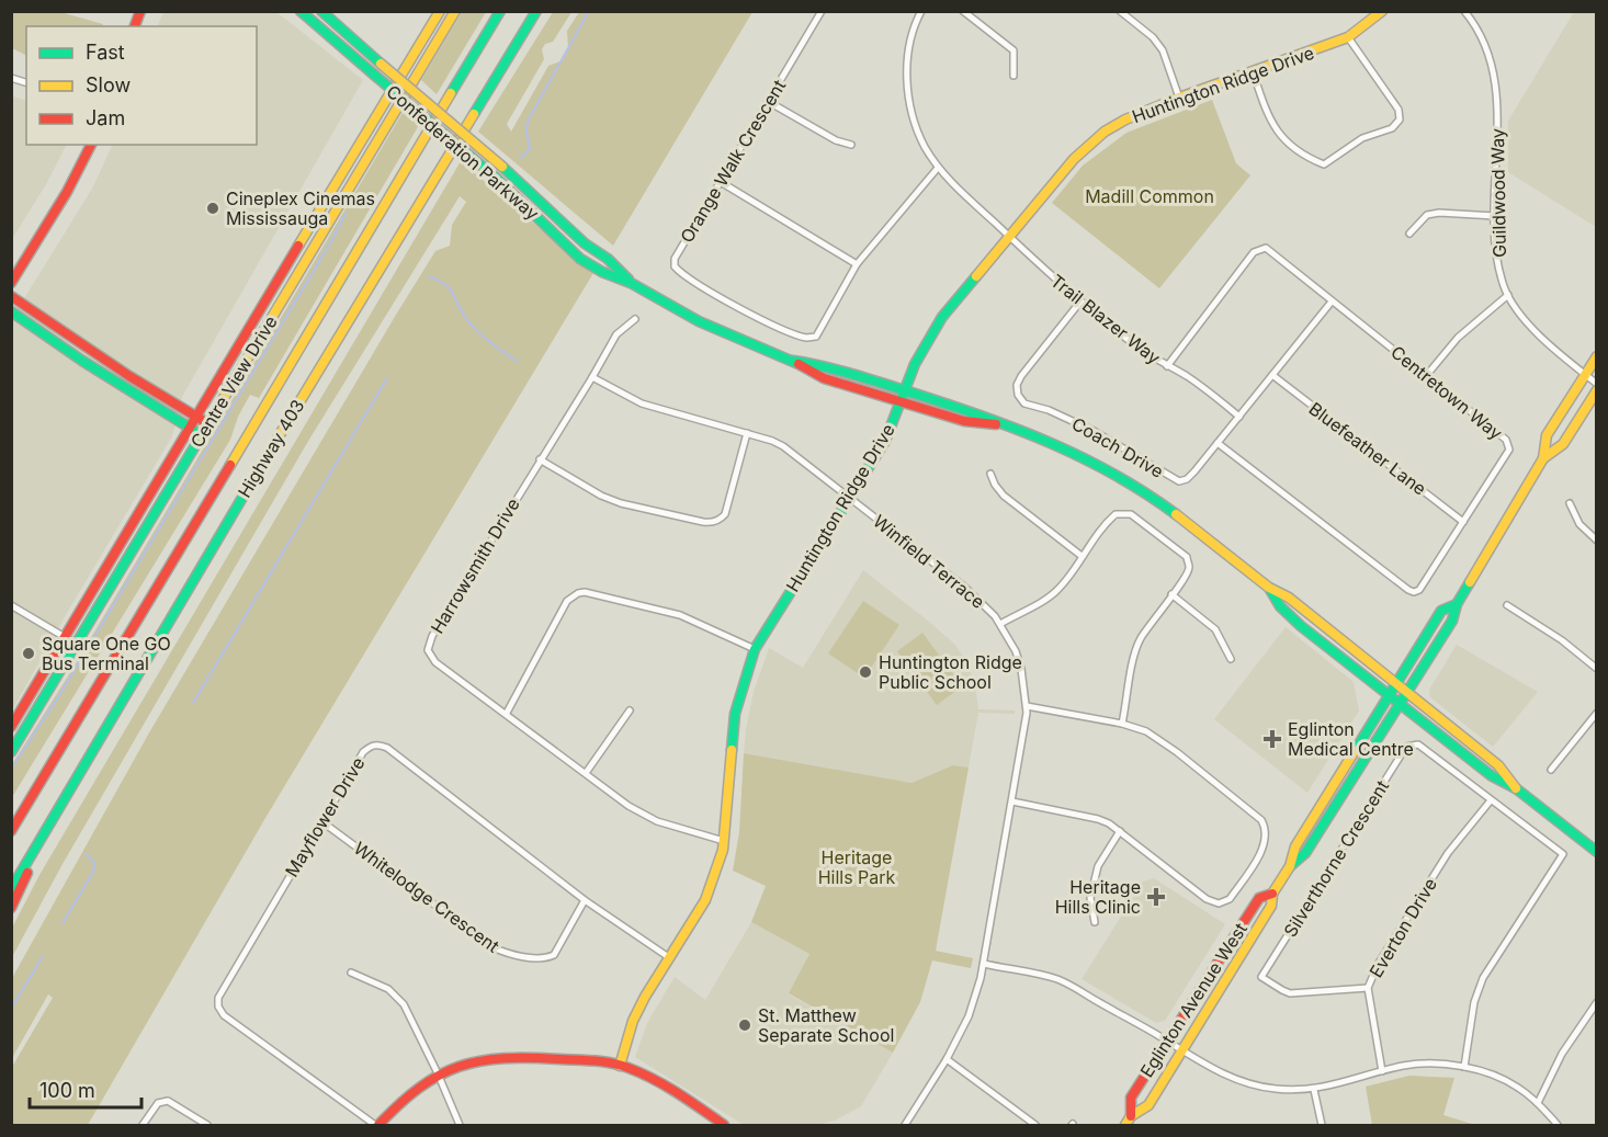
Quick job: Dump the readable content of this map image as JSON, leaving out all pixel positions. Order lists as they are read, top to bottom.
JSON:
{
  "streets": {
    "main road": [
      "Huntington Ridge Drive",
      "Confederation Parkway",
      "Centre View Drive",
      "Highway 403",
      "Eglinton Avenue West"
    ],
    "street": [
      "Orange Walk Crescent",
      "Guildwood Way",
      "Trail Blazer Way",
      "Centretown Way",
      "Coach Drive",
      "Bluefeather Lane",
      "Winfield Terrace",
      "Harrowsmith Drive",
      "Mayflower Drive",
      "Silverthorne Crescent",
      "Whitelodge Crescent",
      "Everton Drive"
    ]
  },
  "crossings": [
    ["Huntington Ridge Drive", "Confederation Parkway"],
    ["Huntington Ridge Drive", "Trail Blazer Way"],
    ["Huntington Ridge Drive", "Winfield Terrace"],
    ["Huntington Ridge Drive", "Harrowsmith Drive"],
    ["Huntington Ridge Drive", "Mayflower Drive"],
    ["Confederation Parkway", "Eglinton Avenue West"],
    ["Guildwood Way", "Eglinton Avenue West"],
    ["Trail Blazer Way", "Centretown Way"],
    ["Trail Blazer Way", "Coach Drive"],
    ["Centretown Way", "Coach Drive"],
    ["Centretown Way", "Bluefeather Lane"],
    ["Coach Drive", "Bluefeather Lane"],
    ["Winfield Terrace", "Harrowsmith Drive"],
    ["Mayflower Drive", "Whitelodge Crescent"],
    ["Silverthorne Crescent", "Everton Drive"]
  ],
  "parks": ["Madill Common", "Heritage Hills Park"],
  "places": {
    "other": [
      "Cineplex Cinemas Mississauga",
      "Square One GO Bus Terminal",
      "Huntington Ridge Public School",
      "St. Matthew Separate School"
    ],
    "health": ["Eglinton Medical Centre", "Heritage Hills Clinic"]
  },
  "legend": ["Fast", "Slow", "Jam"],
  "scale_bar": "100 m"
}
